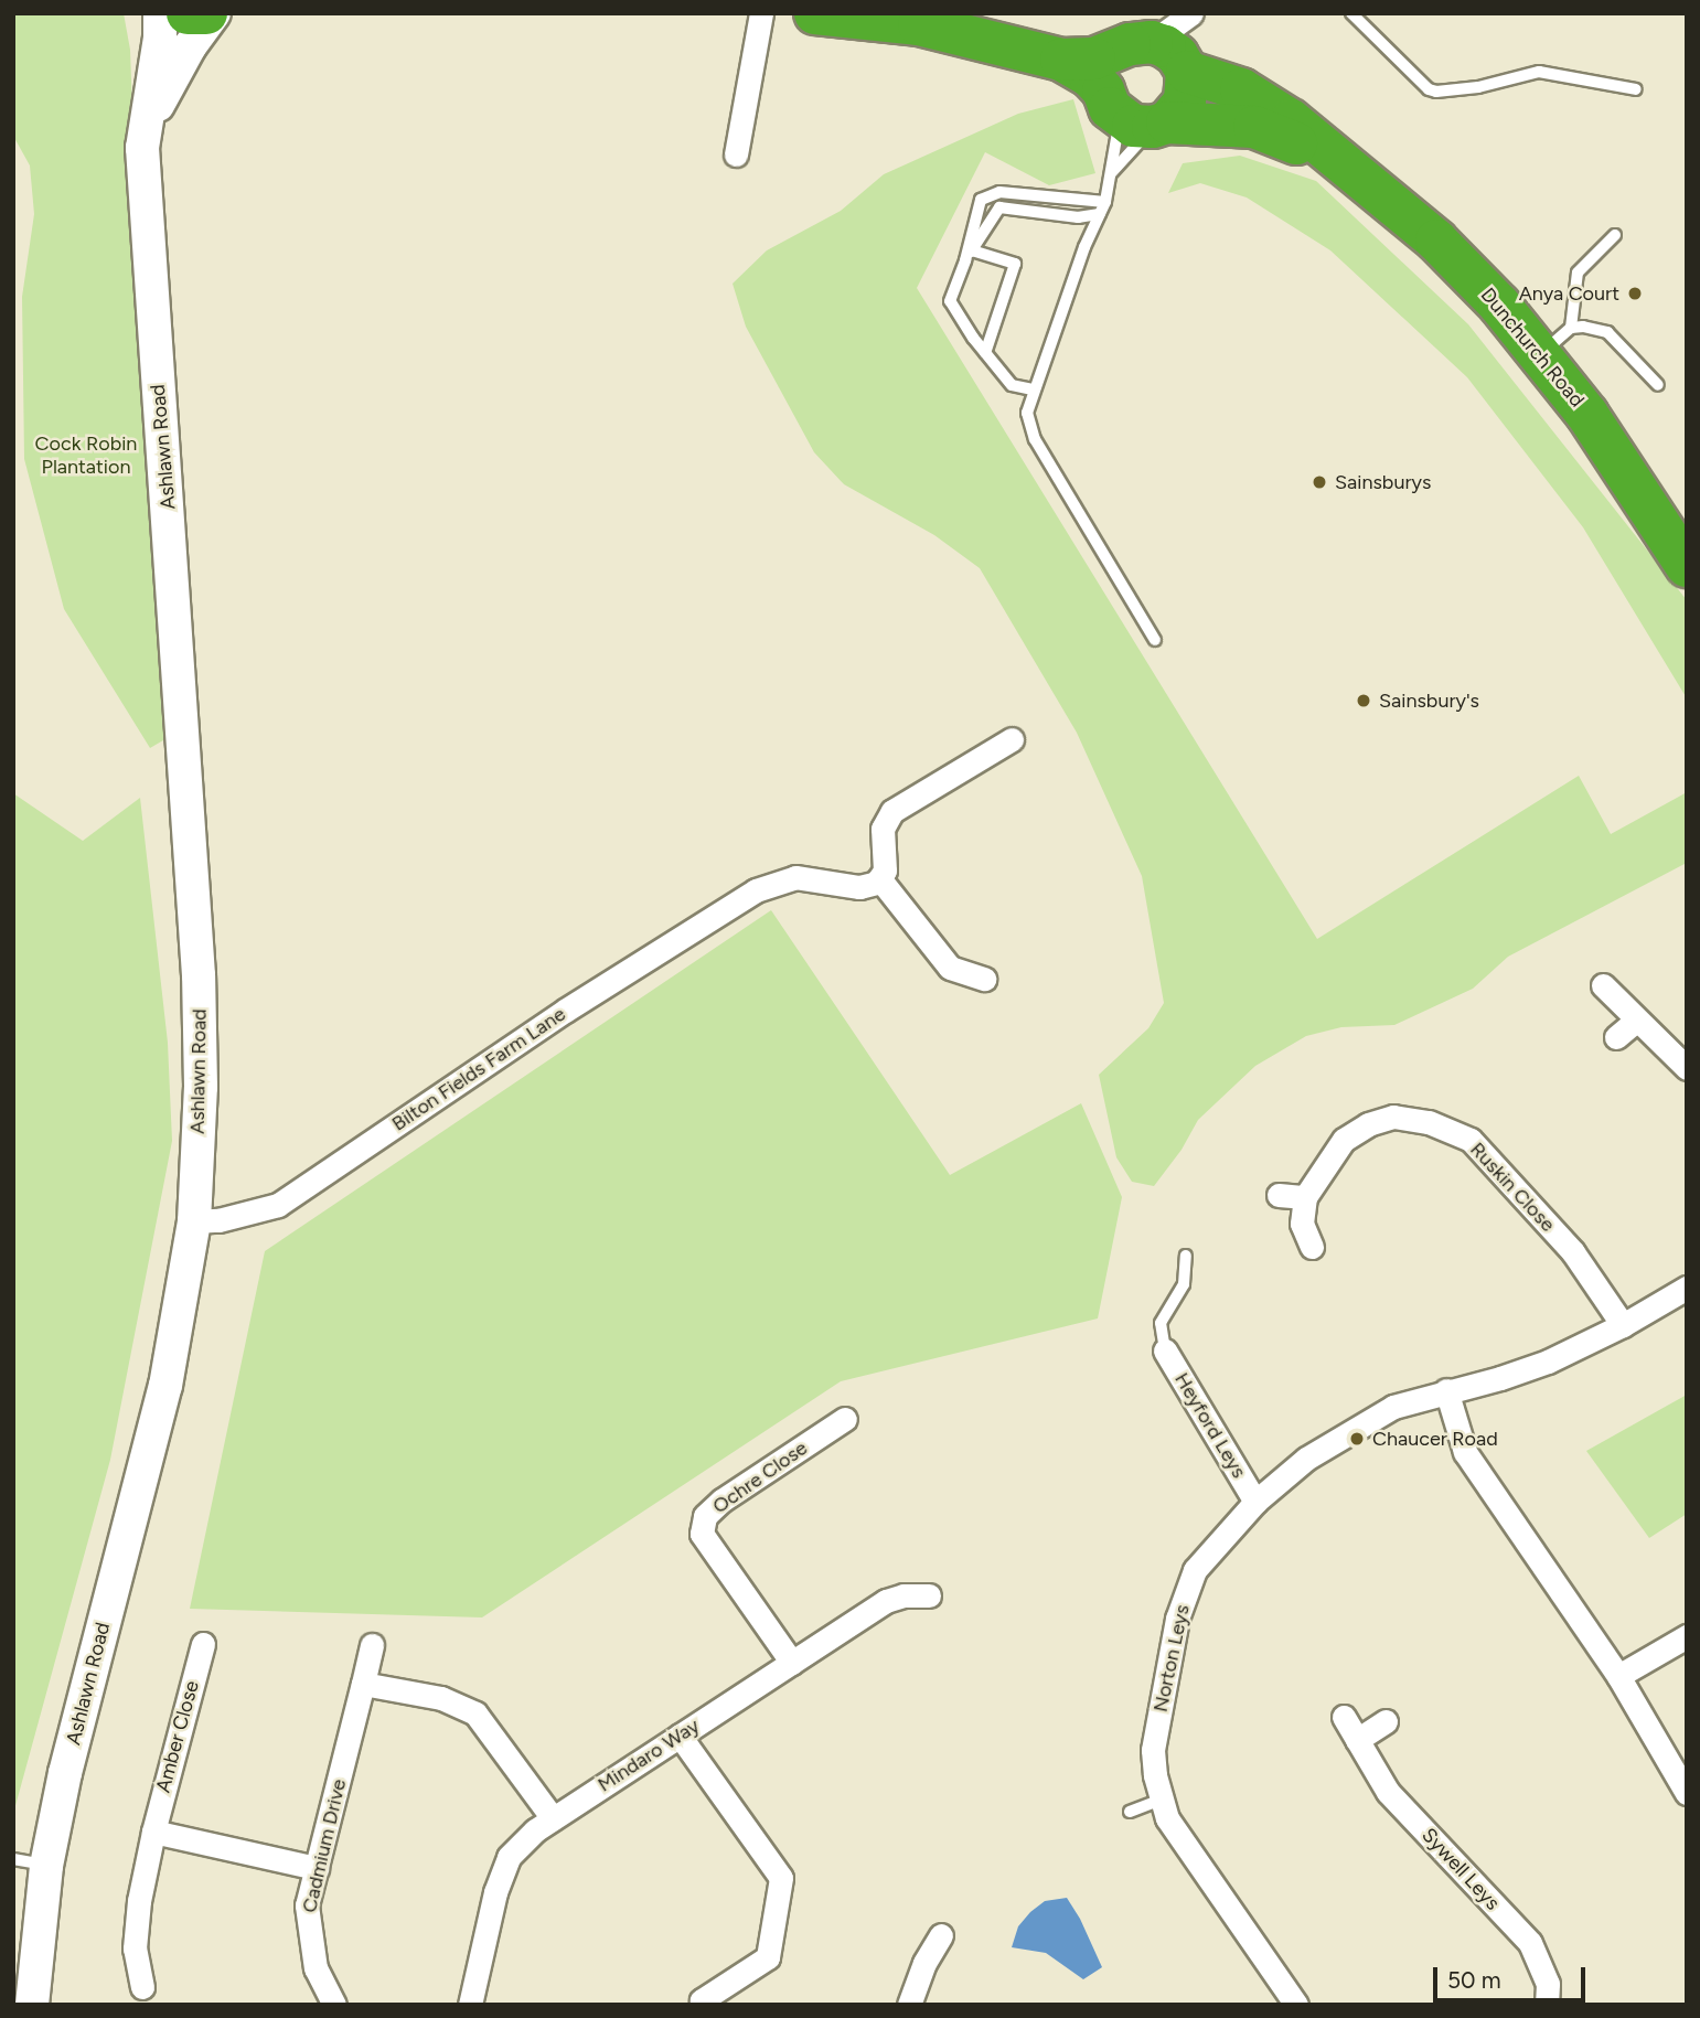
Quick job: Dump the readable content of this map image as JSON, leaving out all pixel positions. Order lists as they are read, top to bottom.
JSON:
{
  "streets": {
    "highway": ["Dunchurch Road"],
    "main road": ["Ashlawn Road"],
    "street": [
      "Bilton Fields Farm Lane",
      "Ruskin Close",
      "Heyford Leys",
      "Ochre Close",
      "Norton Leys",
      "Amber Close",
      "Mindaro Way",
      "Cadmium Drive",
      "Sywell Leys"
    ]
  },
  "crossings": [
    ["Ashlawn Road", "Bilton Fields Farm Lane"],
    ["Ruskin Close", "Norton Leys"],
    ["Heyford Leys", "Norton Leys"],
    ["Ochre Close", "Mindaro Way"]
  ],
  "parks": ["Cock Robin Plantation"],
  "places": [
    "Anya Court",
    "Sainsburys",
    "Sainsbury's",
    "Chaucer Road"
  ],
  "scale_bar": "50 m"
}
